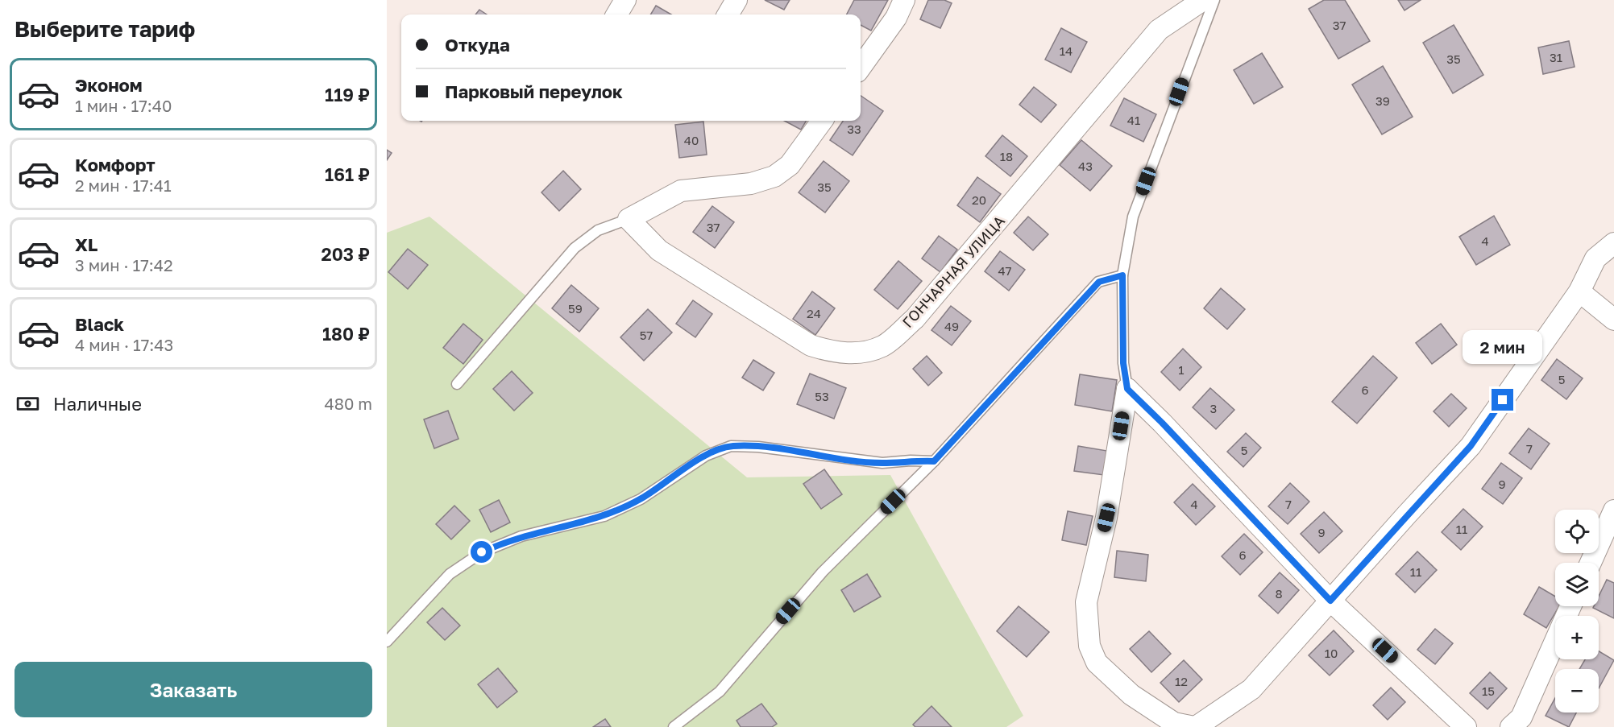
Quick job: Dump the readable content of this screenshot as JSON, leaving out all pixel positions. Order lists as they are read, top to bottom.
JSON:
{
  "streets": {
    "street": ["ГОНЧАРНАЯ УЛИЦА"]
  },
  "house_numbers": [
    "37",
    "14",
    "31",
    "35",
    "39",
    "41",
    "33",
    "40",
    "18",
    "43",
    "35",
    "20",
    "37",
    "4",
    "47",
    "59",
    "24",
    "49",
    "57",
    "1",
    "5",
    "6",
    "53",
    "3",
    "7",
    "5",
    "9",
    "4",
    "7",
    "11",
    "9",
    "6",
    "11",
    "8",
    "10",
    "12",
    "15"
  ],
  "page": {
    "heading": "Выберите тариф",
    "banner": ["Откуда", "Парковый переулок"],
    "list": [
      {
        "name": "Эконом",
        "note": "1 мин · 17:40",
        "value": "119 ₽"
      },
      {
        "name": "Комфорт",
        "note": "2 мин · 17:41",
        "value": "161 ₽"
      },
      {
        "name": "XL",
        "note": "3 мин · 17:42",
        "value": "203 ₽"
      },
      {
        "name": "Black",
        "note": "4 мин · 17:43",
        "value": "180 ₽"
      }
    ],
    "bubble": "2 мин",
    "pay": ["Наличные", "480 m"],
    "map_buttons": ["+", "−"],
    "buttons": "Заказать"
  }
}
